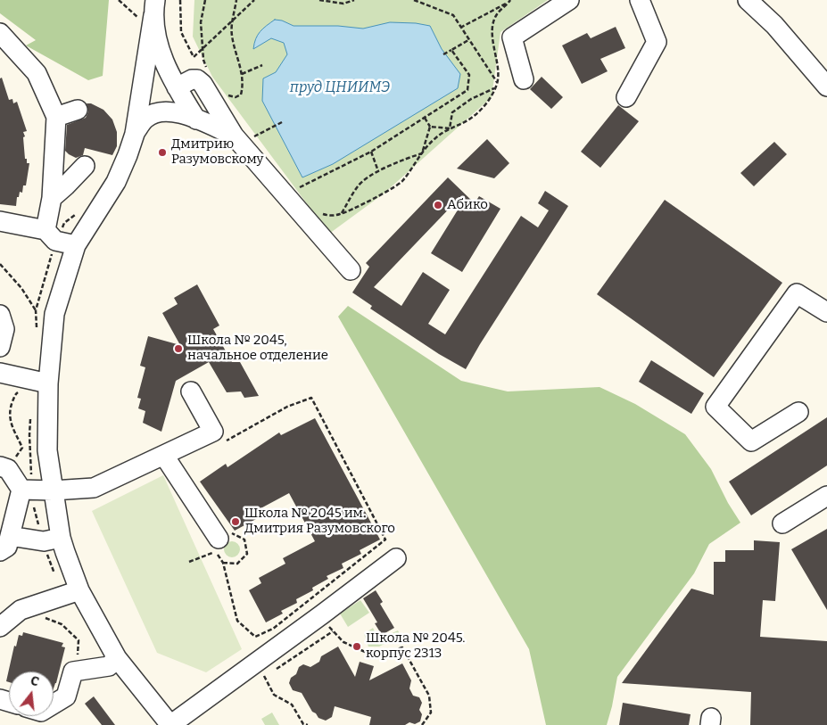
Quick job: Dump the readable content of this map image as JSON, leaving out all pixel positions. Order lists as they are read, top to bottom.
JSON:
{
  "water": ["пруд ЦНИИМЭ"],
  "places": [
    "Дмитрию Разумовскому",
    "Абико",
    "Школа № 2045, начальное отделение",
    "Школа № 2045 им. Дмитрия Разумовского",
    "Школа № 2045. корпус 2313"
  ],
  "north": "top"
}
